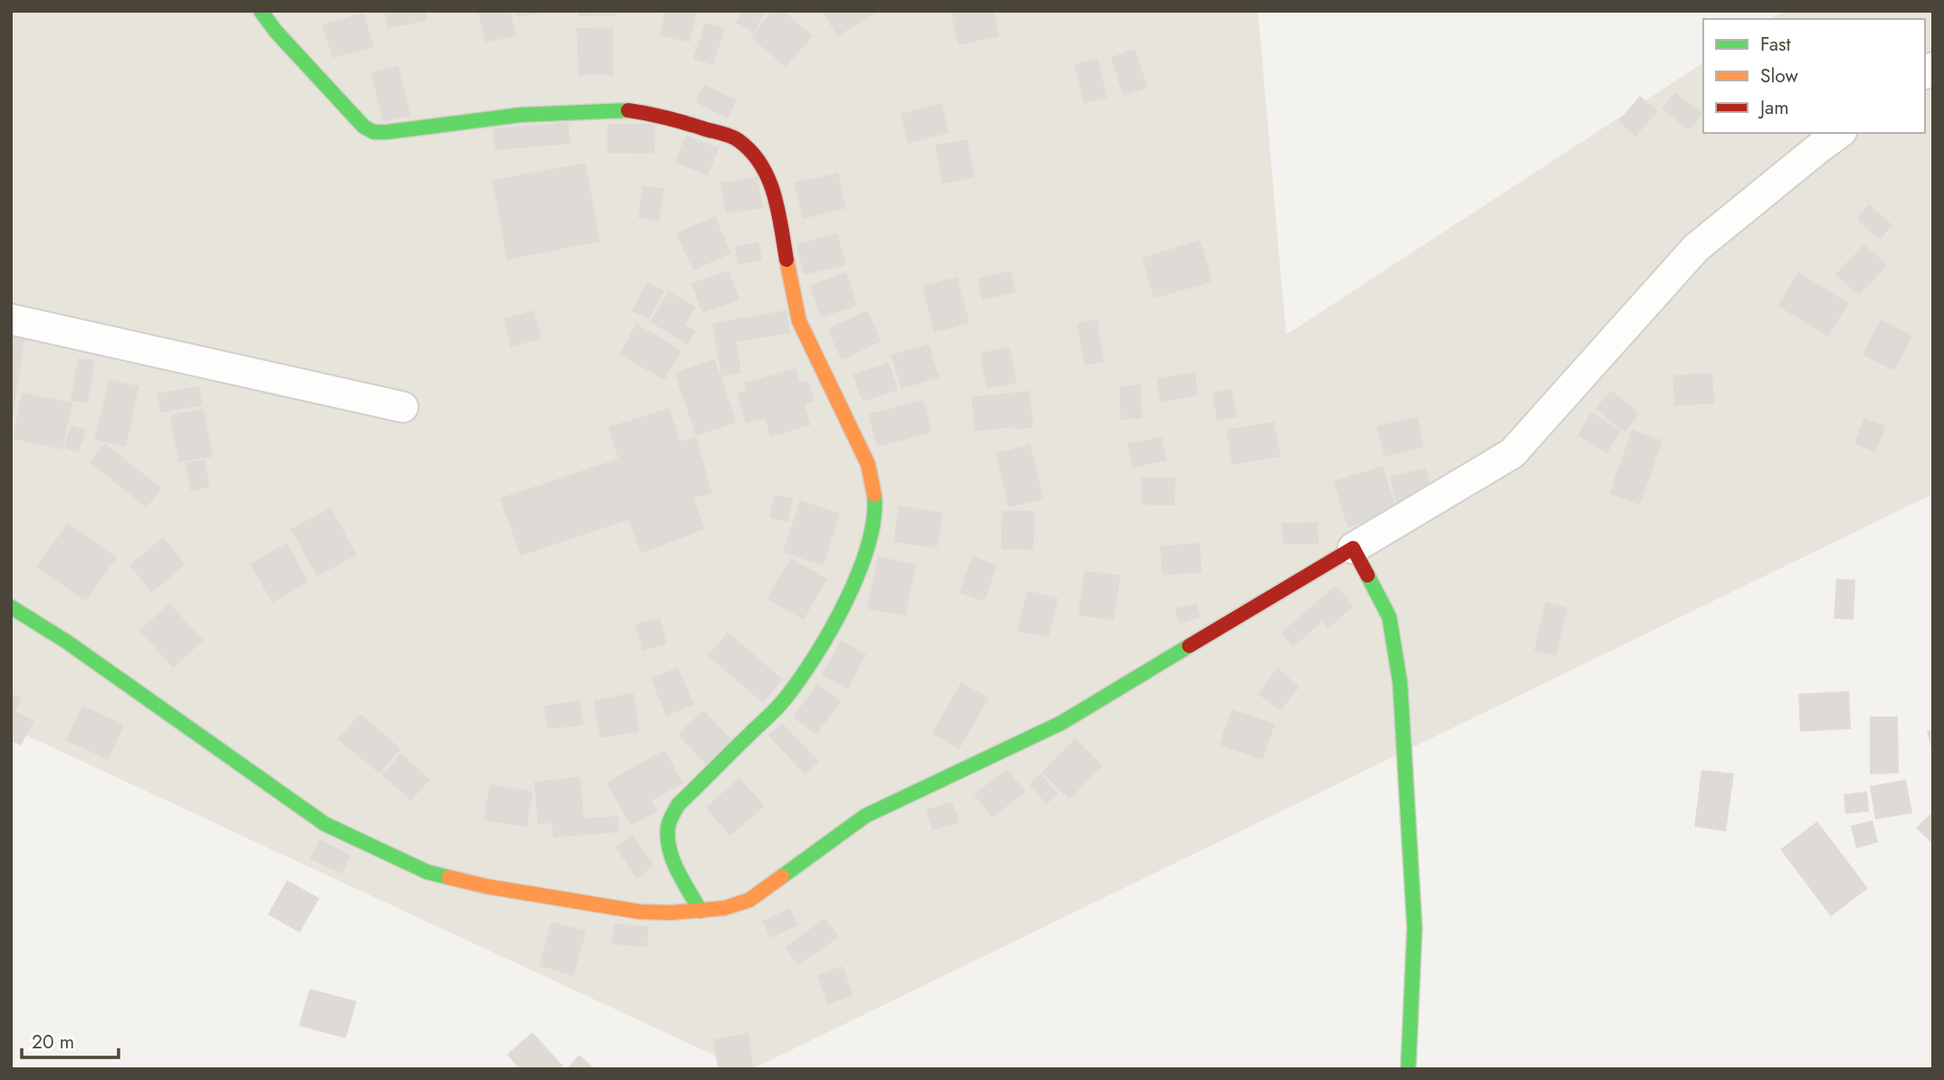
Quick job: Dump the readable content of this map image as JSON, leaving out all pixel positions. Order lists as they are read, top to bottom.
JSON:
{
  "legend": ["Fast", "Slow", "Jam"],
  "scale_bar": "20 m"
}
